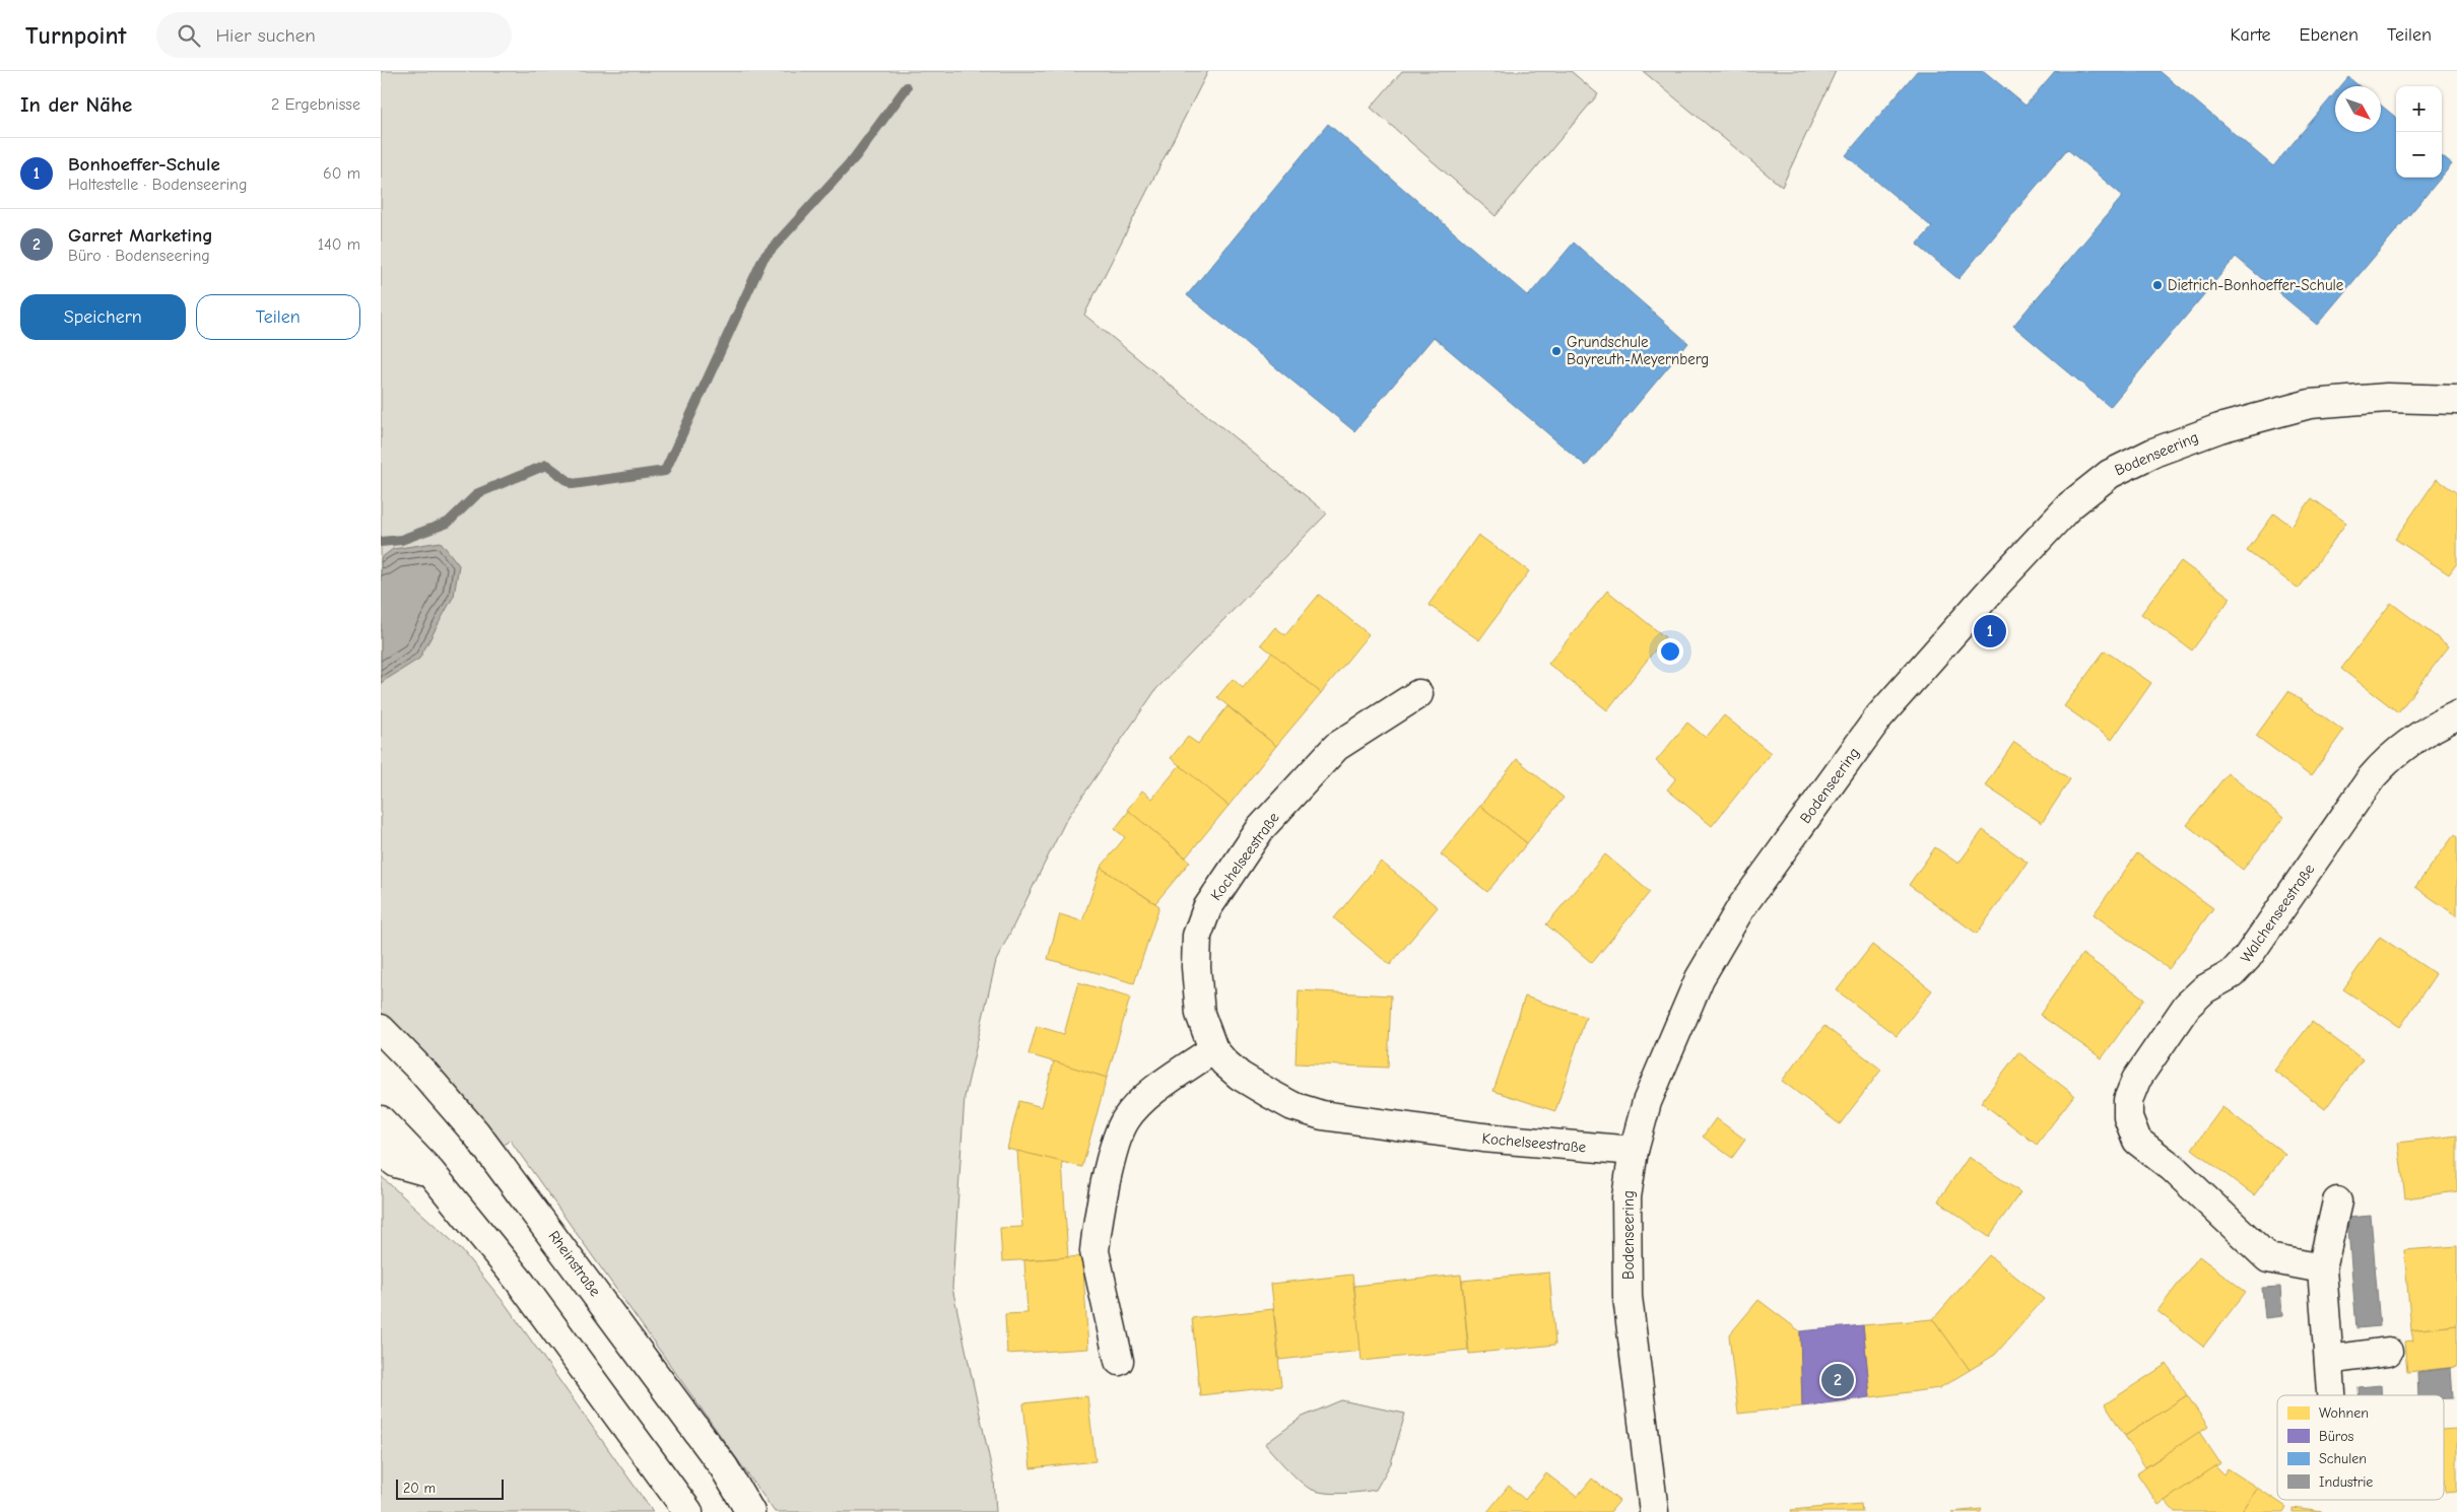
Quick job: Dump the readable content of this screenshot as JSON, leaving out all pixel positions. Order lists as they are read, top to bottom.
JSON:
{
  "streets": {
    "street": [
      "Bodenseering",
      "Kochelseestraße",
      "Walchenseestraße",
      "Rheinstraße"
    ]
  },
  "crossings": [
    ["Bodenseering", "Kochelseestraße"]
  ],
  "places": ["Dietrich-Bonhoeffer-Schule", "Grundschule Bayreuth-Meyernberg"],
  "legend": [
    "Wohnen",
    "Büros",
    "Schulen",
    "Industrie"
  ],
  "scale_bar": "20 m",
  "north": "bottom right",
  "page": {
    "header": "Turnpoint",
    "search": "Hier suchen",
    "nav": ["Karte", "Ebenen", "Teilen"],
    "heading": ["In der Nähe", "2 Ergebnisse"],
    "map_buttons": ["+", "−"],
    "list": [
      {
        "mark": "1",
        "name": "Bonhoeffer-Schule",
        "note": "Haltestelle · Bodenseering",
        "value": "60 m"
      },
      {
        "mark": "2",
        "name": "Garret Marketing",
        "note": "Büro · Bodenseering",
        "value": "140 m"
      }
    ],
    "buttons": ["Speichern", "Teilen"],
    "pins": ["1", "2"],
    "scale": "20 m"
  }
}
